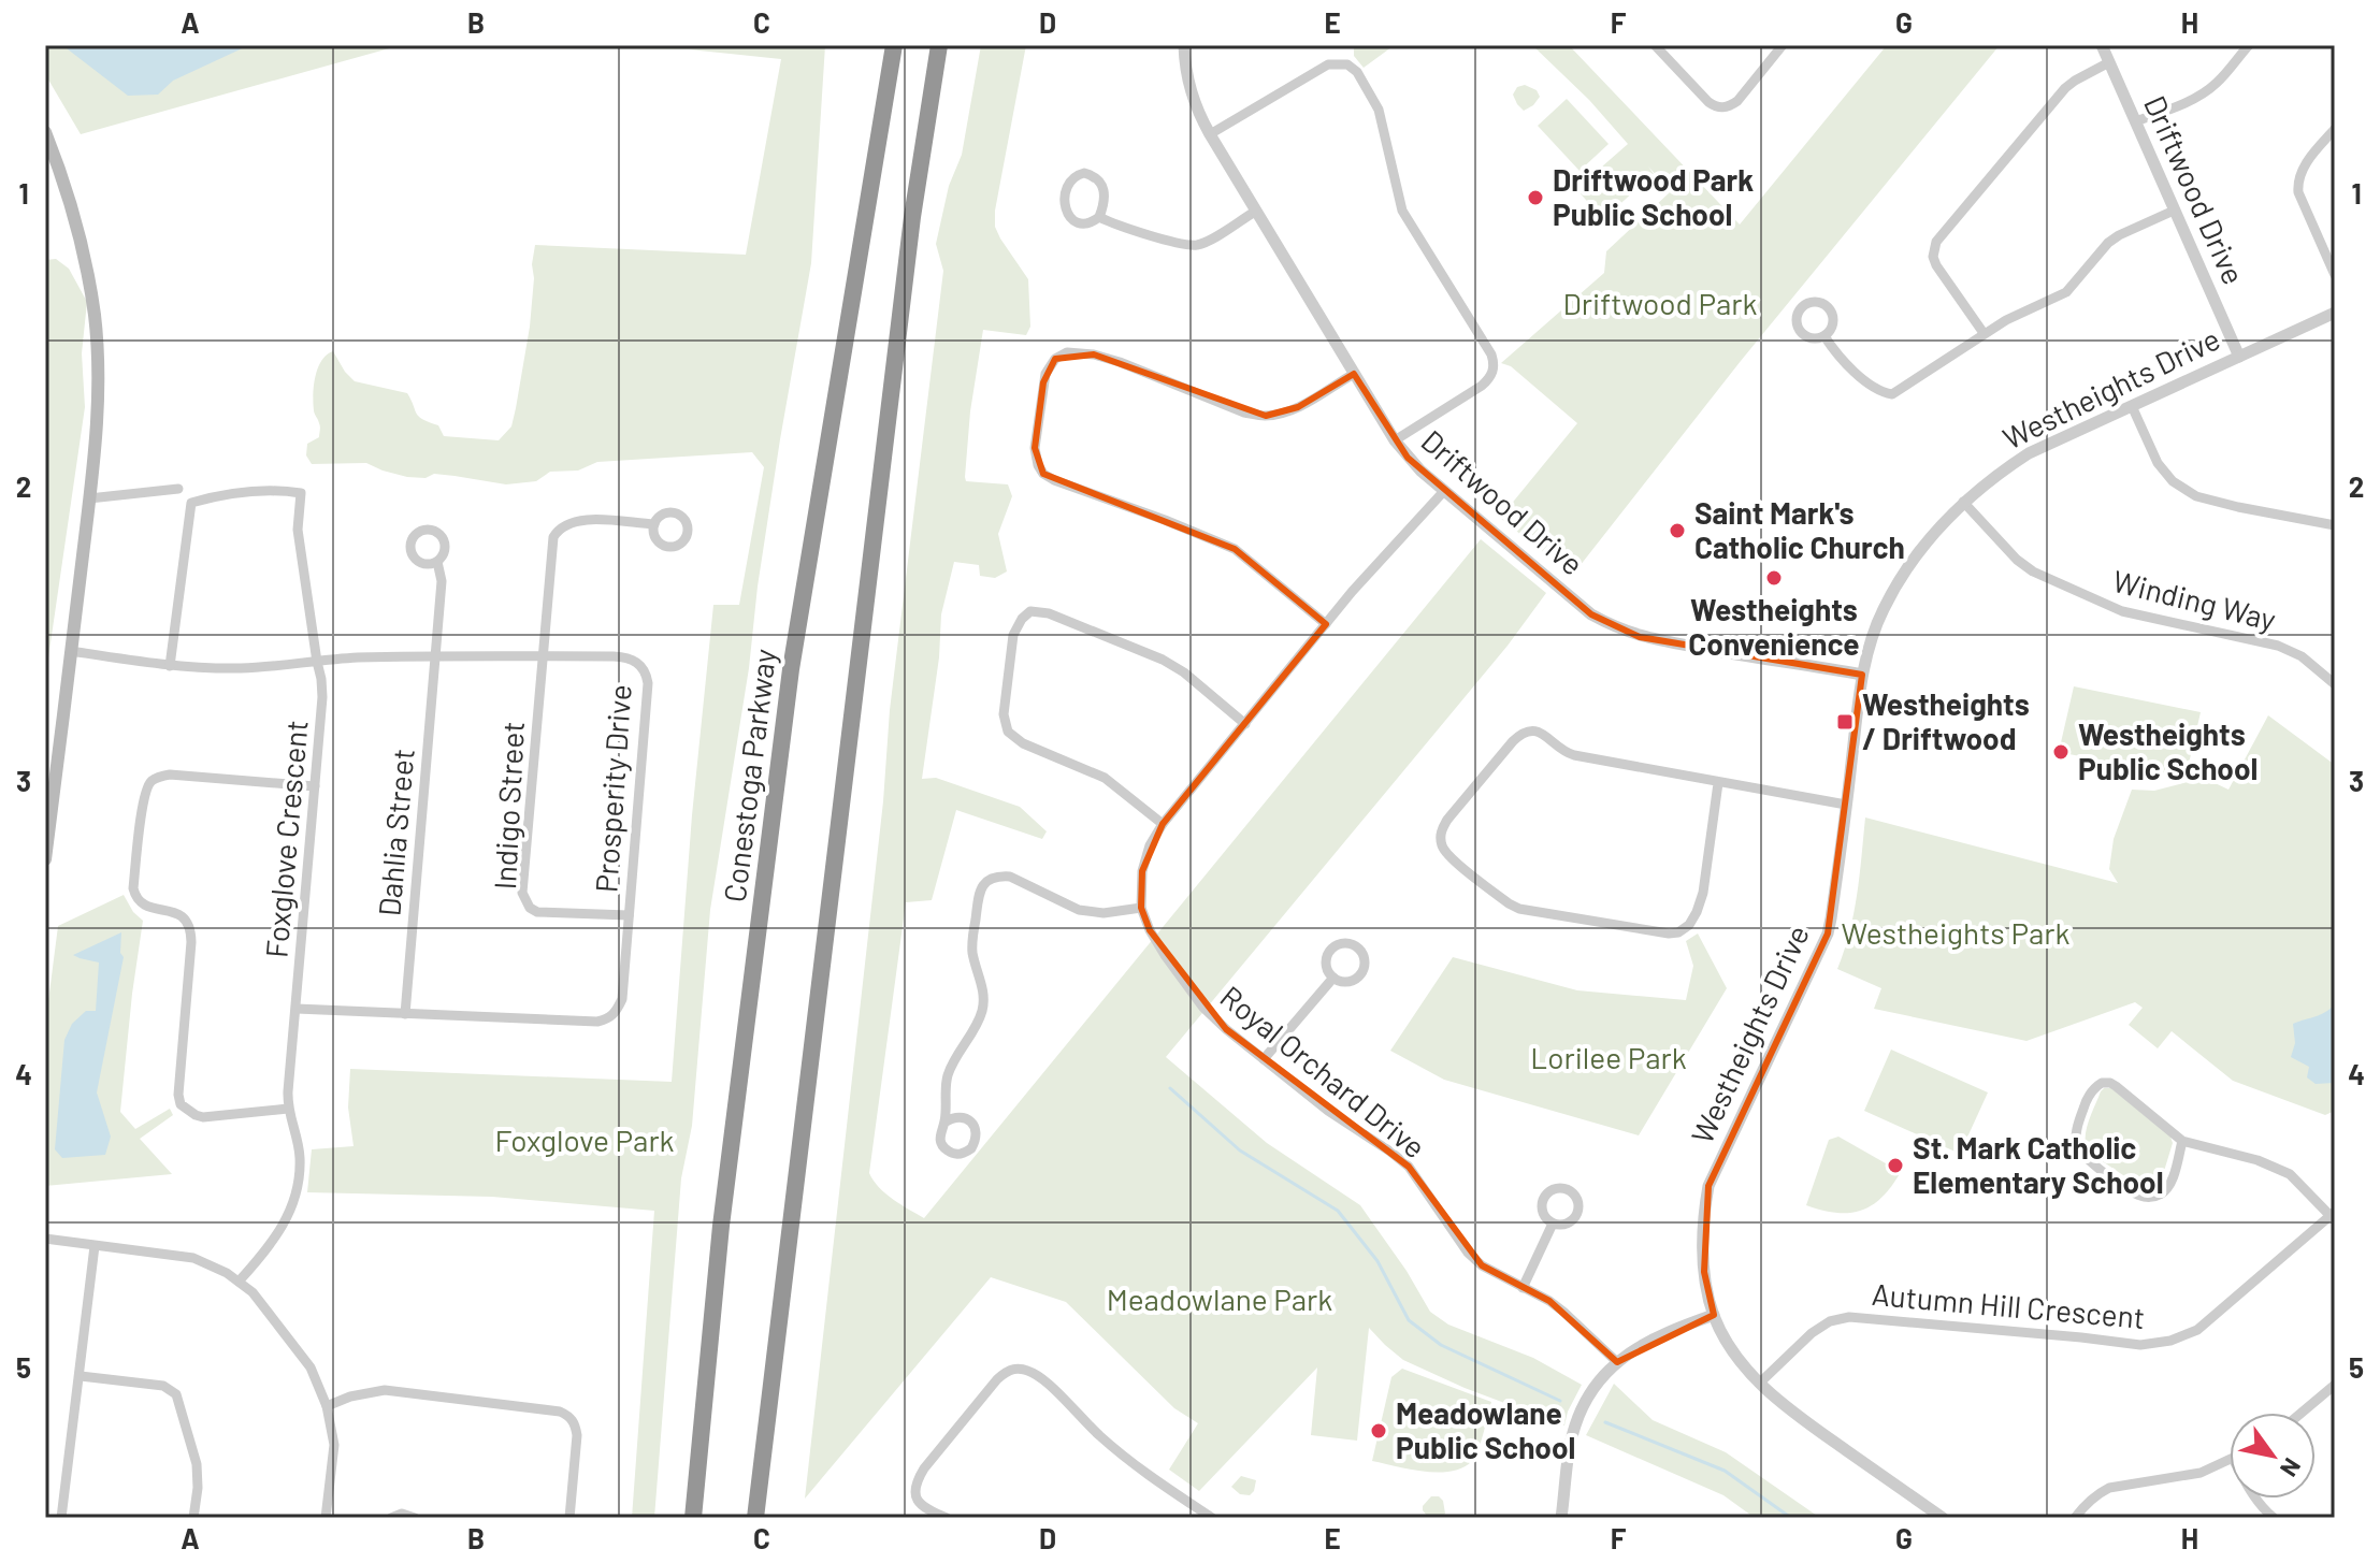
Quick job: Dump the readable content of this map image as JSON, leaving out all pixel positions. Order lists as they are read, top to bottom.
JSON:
{
  "streets": {
    "highway": ["Conestoga Parkway"],
    "street": [
      "Driftwood Drive",
      "Westheights Drive",
      "Winding Way",
      "Prosperity Drive",
      "Indigo Street",
      "Dahlia Street",
      "Foxglove Crescent",
      "Royal Orchard Drive",
      "Autumn Hill Crescent"
    ]
  },
  "crossings": [
    ["Driftwood Drive", "Westheights Drive"],
    ["Driftwood Drive", "Royal Orchard Drive"],
    ["Westheights Drive", "Winding Way"],
    ["Westheights Drive", "Autumn Hill Crescent"],
    ["Prosperity Drive", "Indigo Street"],
    ["Prosperity Drive", "Dahlia Street"],
    ["Prosperity Drive", "Foxglove Crescent"]
  ],
  "parks": [
    "Driftwood Park",
    "Westheights Park",
    "Lorilee Park",
    "Foxglove Park",
    "Meadowlane Park"
  ],
  "places": {
    "other": [
      "Driftwood Park Public School",
      "Saint Mark's Catholic Church",
      "Westheights Convenience",
      "Westheights Public School",
      "St. Mark Catholic Elementary School",
      "Meadowlane Public School"
    ],
    "transit": ["Westheights / Driftwood"]
  },
  "north": "bottom right",
  "grid": {
    "columns": [
      "A",
      "B",
      "C",
      "D",
      "E",
      "F",
      "G",
      "H"
    ],
    "rows": [
      "1",
      "2",
      "3",
      "4",
      "5"
    ]
  }
}
